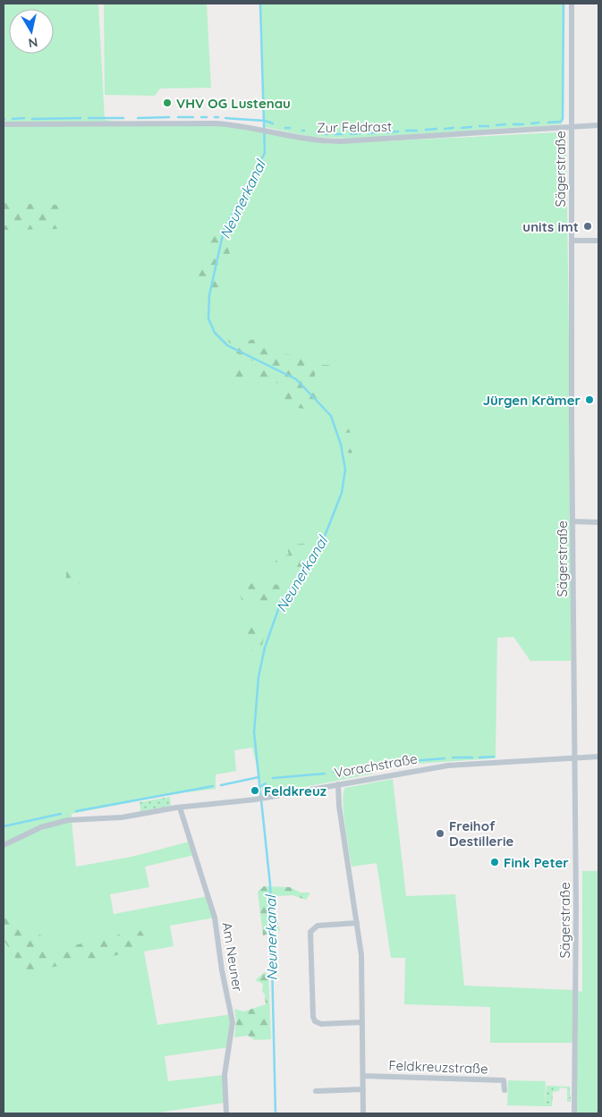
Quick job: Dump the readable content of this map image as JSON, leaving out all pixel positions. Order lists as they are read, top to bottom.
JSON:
{
  "streets": {
    "street": [
      "Zur Feldrast",
      "Sägerstraße",
      "Vorachstraße",
      "Am Neuner",
      "Feldkreuzstraße"
    ]
  },
  "crossings": [
    ["Zur Feldrast", "Sägerstraße"],
    ["Sägerstraße", "Vorachstraße"],
    ["Vorachstraße", "Am Neuner"]
  ],
  "water": ["Neunerkanal"],
  "places": [
    "VHV OG Lustenau",
    "units imt",
    "Jürgen Krämer",
    "Feldkreuz",
    "Freihof Destillerie",
    "Fink Peter"
  ],
  "north": "bottom"
}
